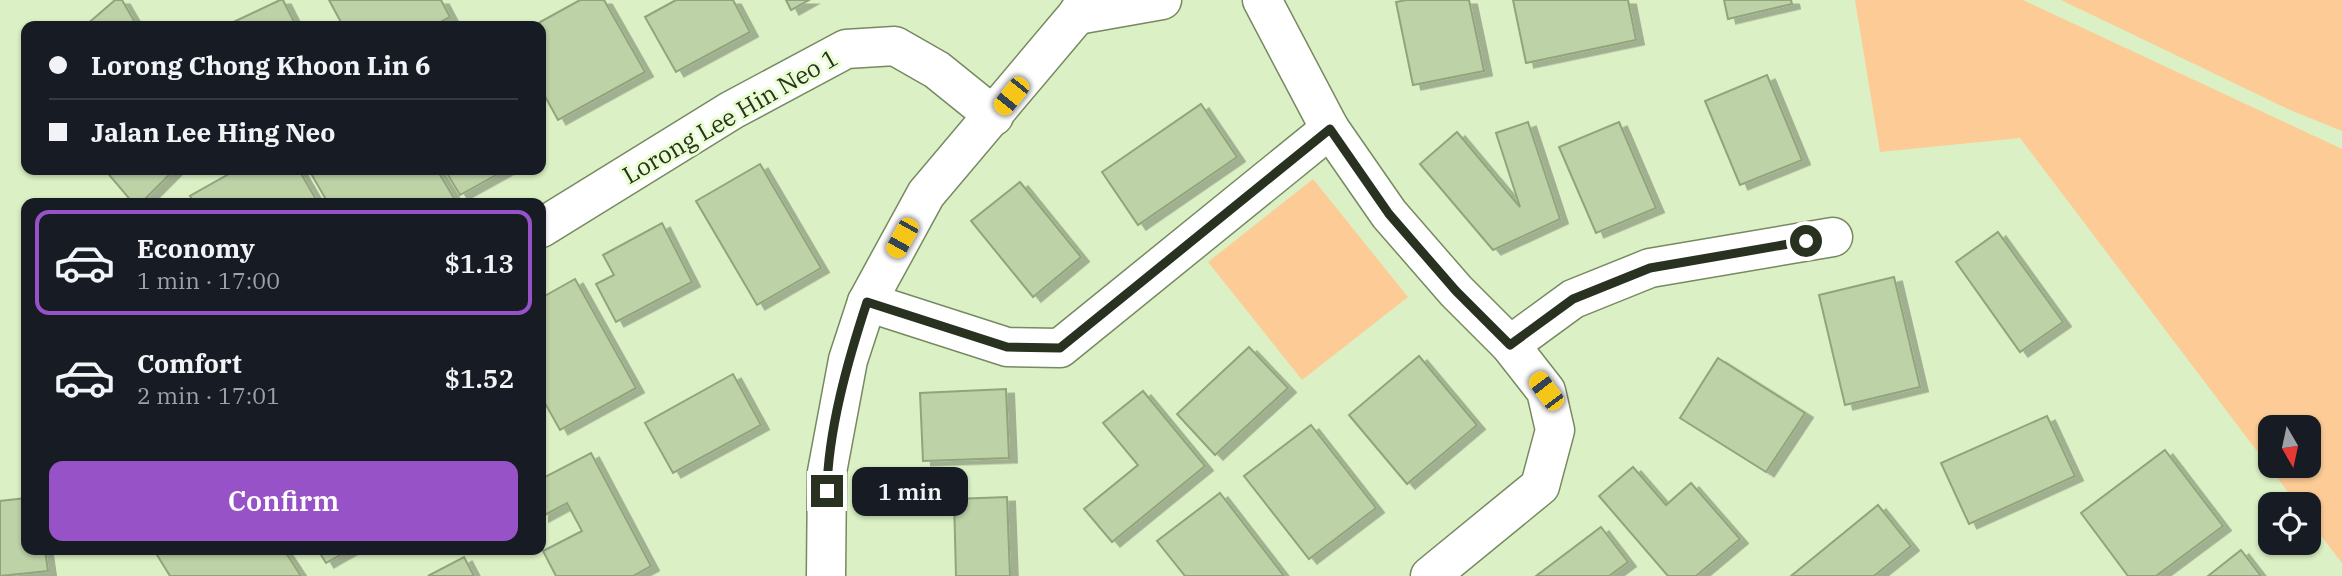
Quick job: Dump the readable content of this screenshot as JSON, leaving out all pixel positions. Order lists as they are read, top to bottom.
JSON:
{
  "streets": {
    "street": ["Lorong Lee Hin Neo 1"]
  },
  "north": "bottom",
  "page": {
    "banner": ["Lorong Chong Khoon Lin 6", "Jalan Lee Hing Neo"],
    "list": [
      {
        "name": "Economy",
        "note": "1 min · 17:00",
        "value": "$1.13"
      },
      {
        "name": "Comfort",
        "note": "2 min · 17:01",
        "value": "$1.52"
      }
    ],
    "buttons": "Confirm",
    "bubble": "1 min"
  }
}
